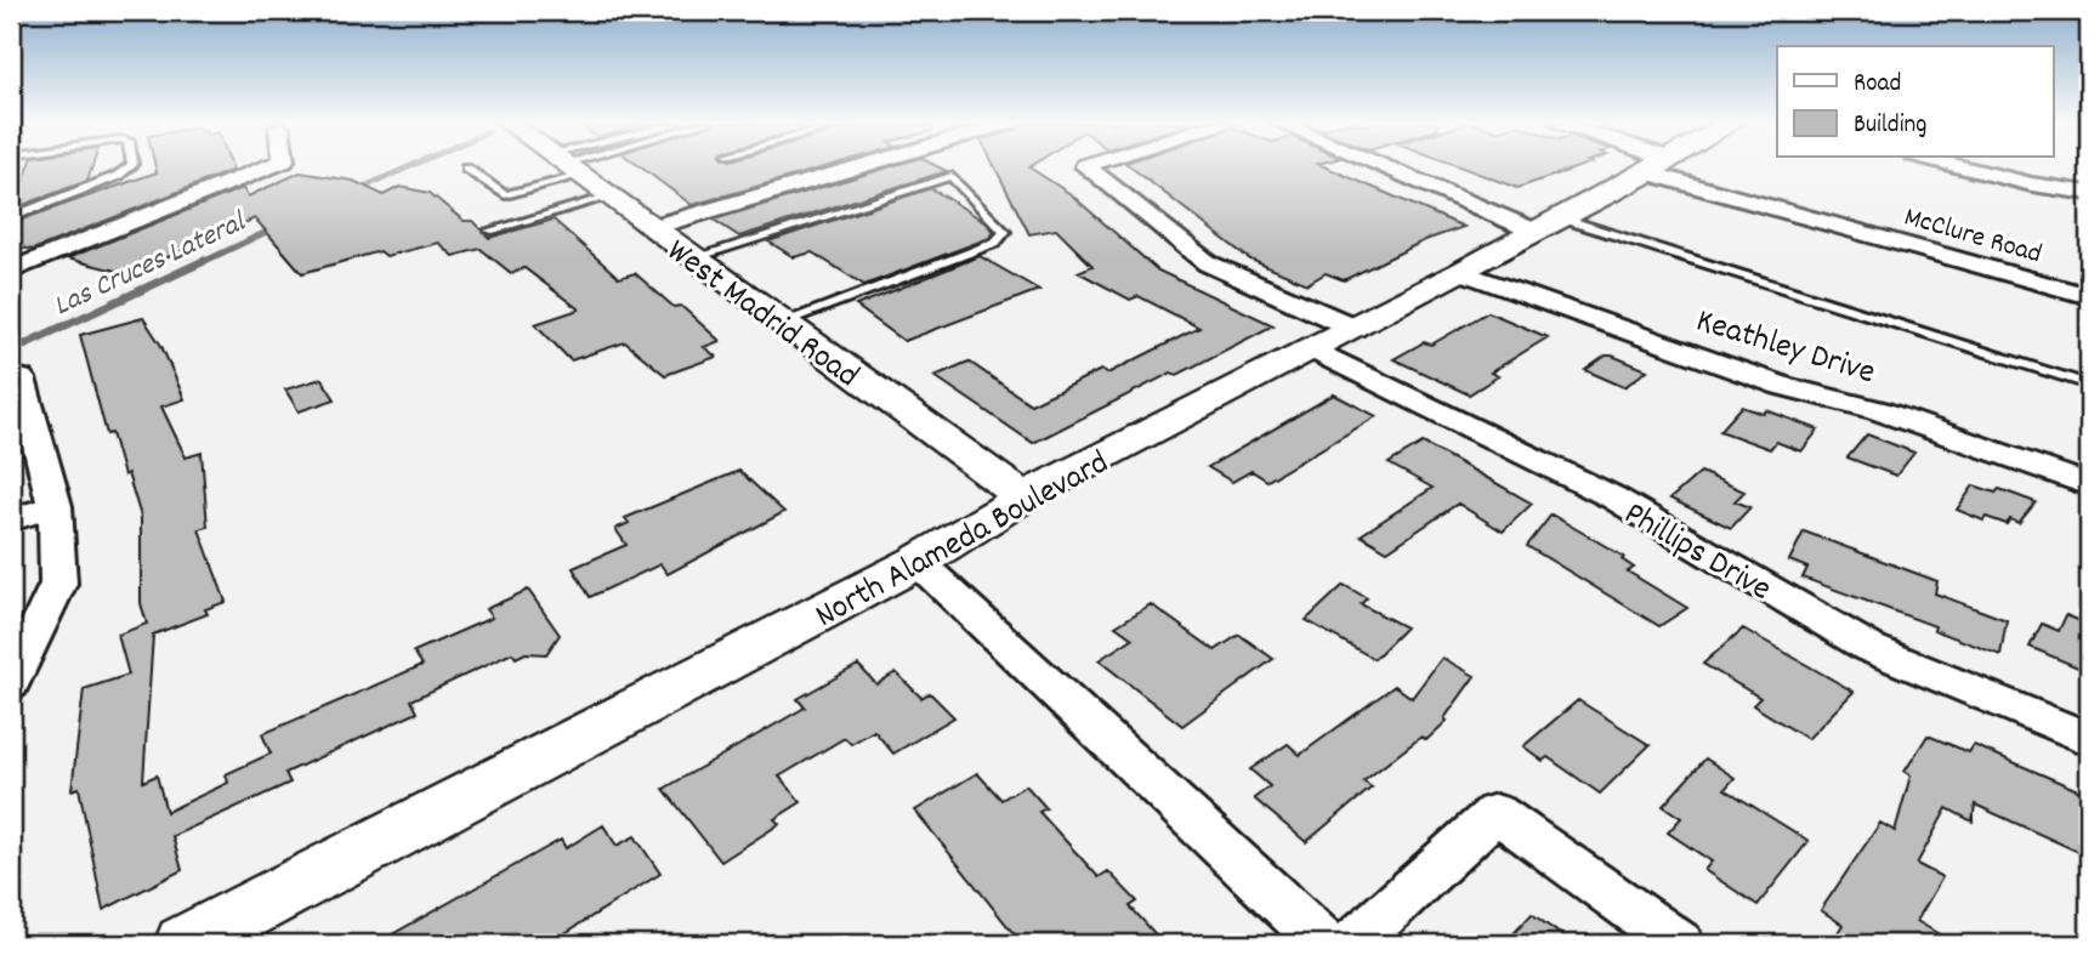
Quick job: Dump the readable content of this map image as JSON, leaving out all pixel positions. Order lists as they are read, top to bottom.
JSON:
{
  "streets": {
    "street": [
      "McClure Road",
      "West Madrid Road",
      "Keathley Drive",
      "North Alameda Boulevard",
      "Phillips Drive"
    ]
  },
  "crossings": [
    ["West Madrid Road", "North Alameda Boulevard"],
    ["Keathley Drive", "North Alameda Boulevard"],
    ["North Alameda Boulevard", "Phillips Drive"]
  ],
  "water": ["Las Cruces Lateral"],
  "legend": ["Road", "Building"]
}
